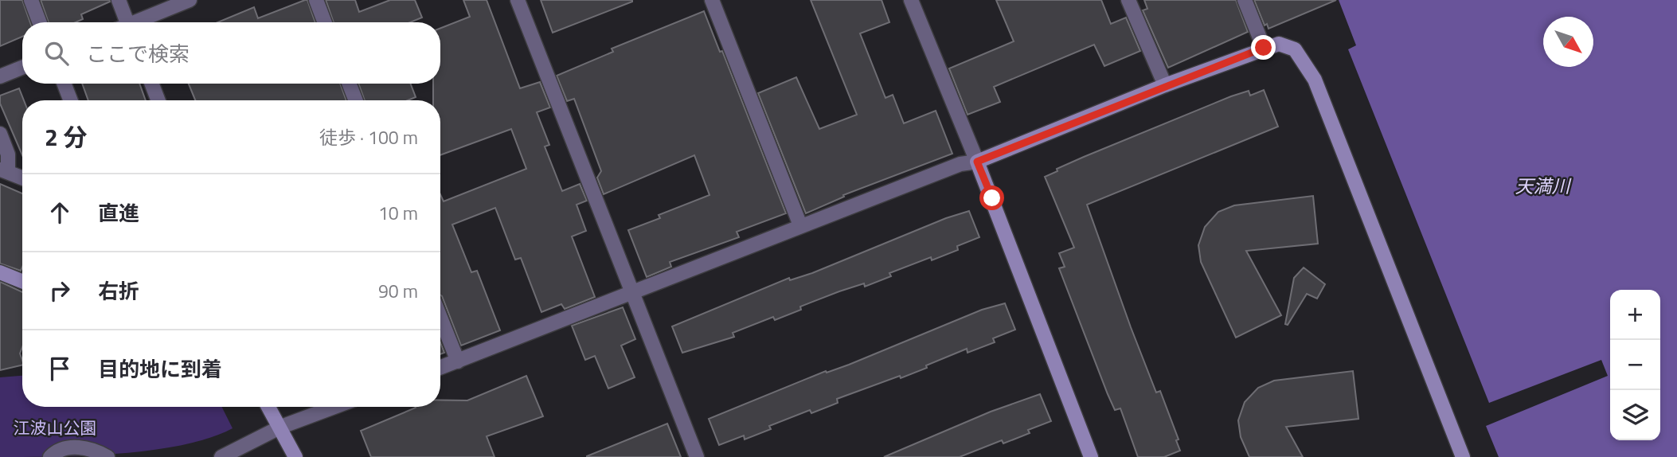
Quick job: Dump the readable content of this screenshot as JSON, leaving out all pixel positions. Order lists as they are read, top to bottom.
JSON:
{
  "water": ["天満川"],
  "parks": ["江波山公園"],
  "north": "bottom right",
  "page": {
    "search": "ここで検索",
    "heading": ["2 分", "徒歩 · 100 m"],
    "list": [
      ["直進", "10 m"],
      ["右折", "90 m"],
      "目的地に到着"
    ],
    "map_buttons": ["+", "−"]
  }
}
